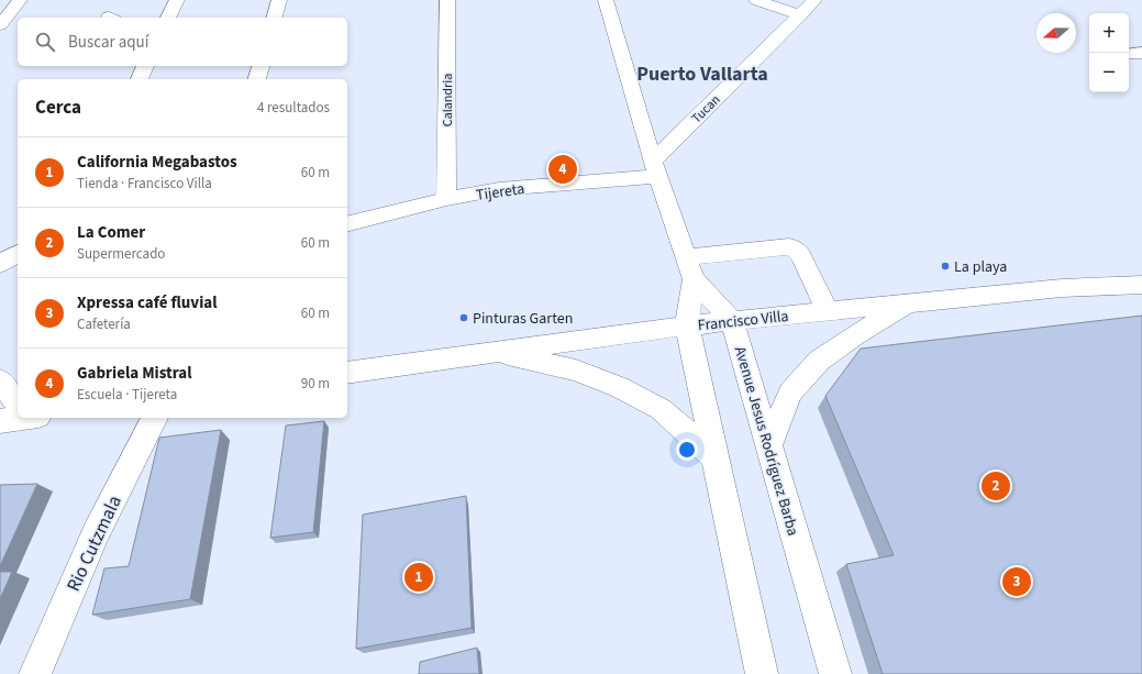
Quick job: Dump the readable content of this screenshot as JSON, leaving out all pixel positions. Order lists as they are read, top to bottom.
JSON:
{
  "streets": {
    "street": [
      "Calandria",
      "Tucan",
      "Tijereta",
      "Francisco Villa",
      "Avenue Jesus Rodríguez Barba",
      "Rio Cutzmala"
    ]
  },
  "crossings": [
    ["Calandria", "Tijereta"],
    ["Tucan", "Tijereta"],
    ["Francisco Villa", "Avenue Jesus Rodríguez Barba"]
  ],
  "districts": ["Puerto Vallarta"],
  "places": ["La playa", "Pinturas Garten"],
  "north": "left",
  "page": {
    "map_buttons": ["+", "−"],
    "search": "Buscar aquí",
    "heading": ["Cerca", "4 resultados"],
    "list": [
      {
        "mark": "1",
        "name": "California Megabastos",
        "note": "Tienda · Francisco Villa",
        "value": "60 m"
      },
      {
        "mark": "2",
        "name": "La Comer",
        "note": "Supermercado",
        "value": "60 m"
      },
      {
        "mark": "3",
        "name": "Xpressa café fluvial",
        "note": "Cafetería",
        "value": "60 m"
      },
      {
        "mark": "4",
        "name": "Gabriela Mistral",
        "note": "Escuela · Tijereta",
        "value": "90 m"
      }
    ],
    "pins": [
      "4",
      "2",
      "1",
      "3"
    ]
  }
}
